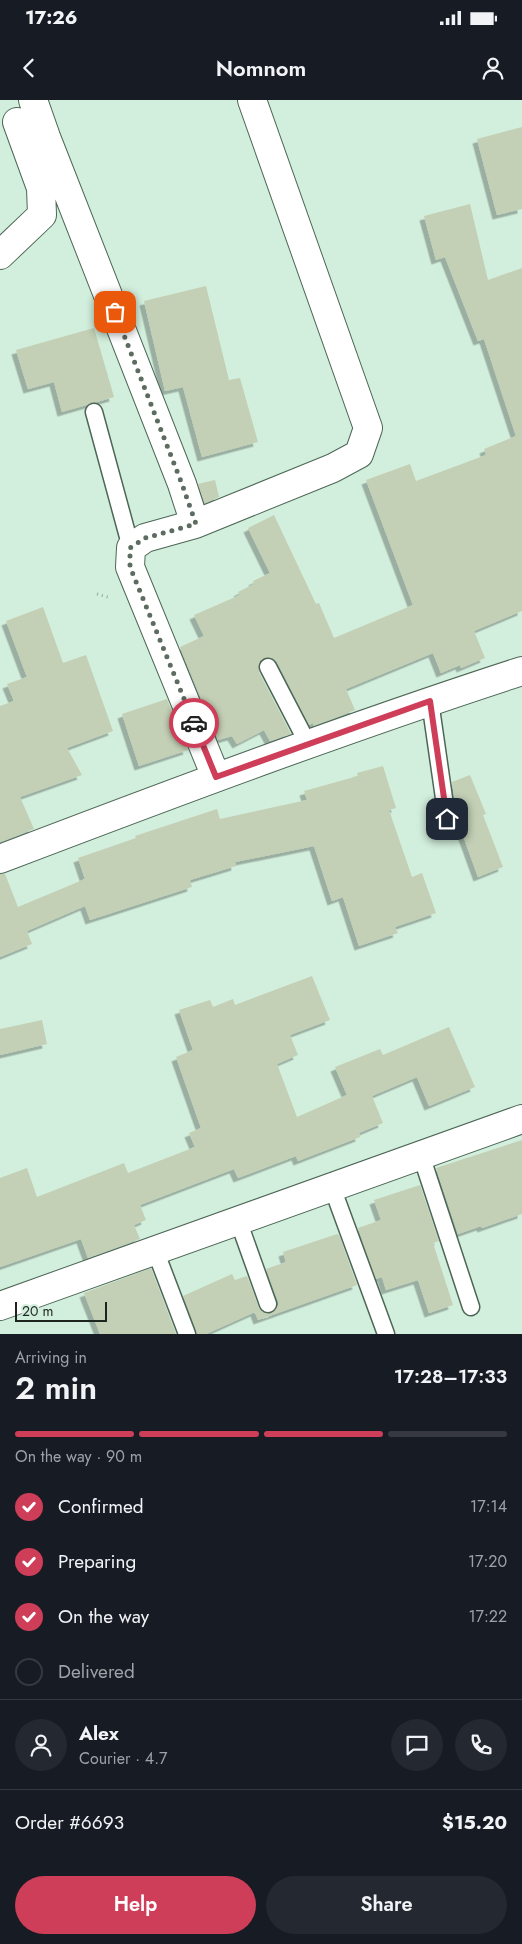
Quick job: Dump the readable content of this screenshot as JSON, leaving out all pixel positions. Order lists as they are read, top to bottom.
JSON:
{
  "scale_bar": "20 m",
  "page": {
    "status": "17:26",
    "header": "Nomnom",
    "scale": "20 m",
    "heading": ["2 min", "Arriving in", "17:28–17:33"],
    "panel": [
      "Alex",
      "Courier · 4.7",
      "Order #6693",
      "$15.20"
    ],
    "bar": "On the way · 90 m",
    "list": [
      ["Confirmed", "17:14"],
      ["Preparing", "17:20"],
      ["On the way", "17:22"],
      "Delivered"
    ],
    "buttons": ["Help", "Share"]
  }
}
